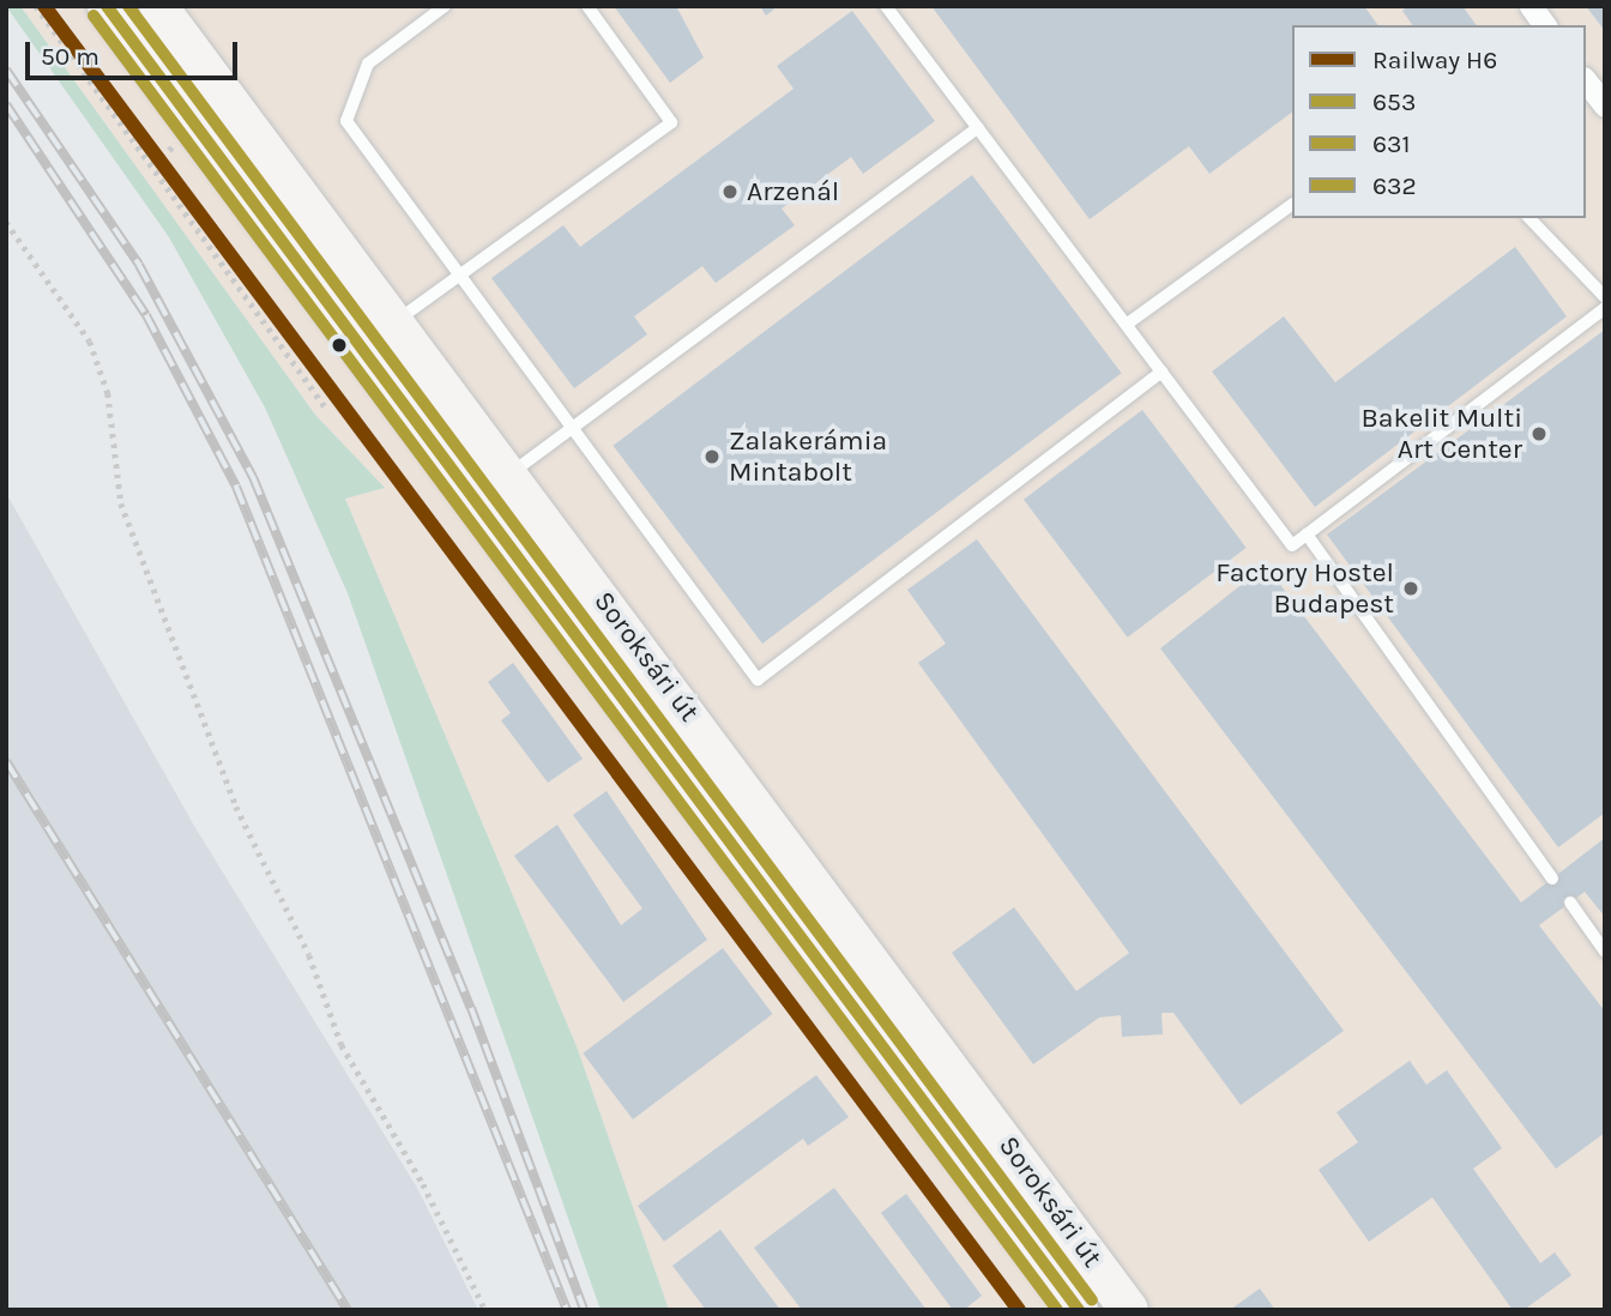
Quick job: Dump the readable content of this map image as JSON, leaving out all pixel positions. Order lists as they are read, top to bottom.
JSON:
{
  "streets": {
    "main road": ["Soroksári út"]
  },
  "places": [
    "Arzenál",
    "Bakelit Multi Art Center",
    "Zalakerámia Mintabolt",
    "Factory Hostel Budapest"
  ],
  "lines": [
    "rail line H6",
    "transit line 653",
    "transit line 632",
    "transit line 631"
  ],
  "legend": [
    "Railway H6",
    "653",
    "631",
    "632"
  ],
  "scale_bar": "50 m"
}
